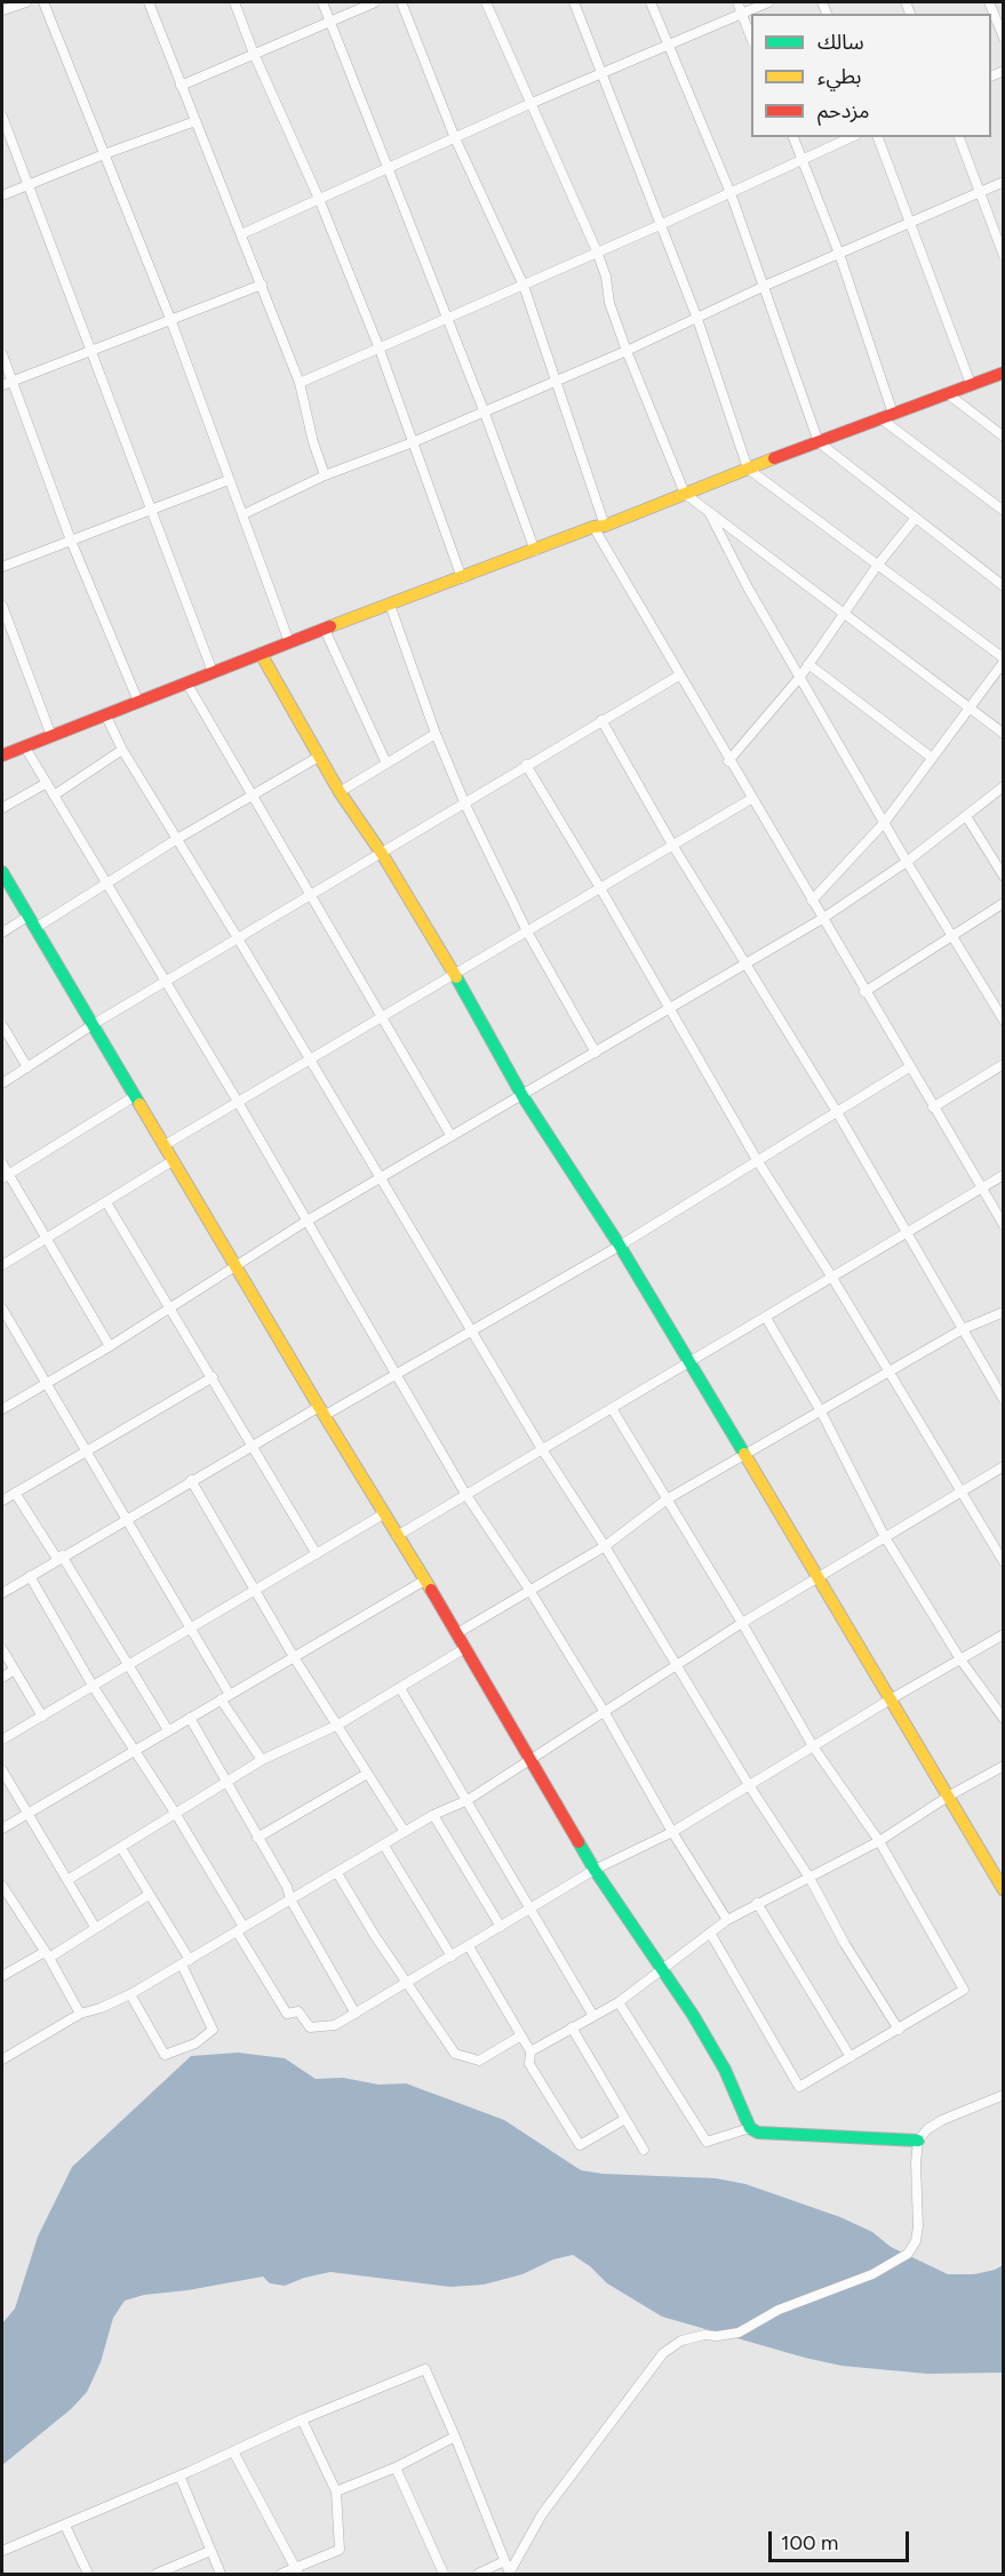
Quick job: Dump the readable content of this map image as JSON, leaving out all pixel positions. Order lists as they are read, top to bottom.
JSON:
{
  "legend": ["سالك", "بطيء", "مزدحم"],
  "scale_bar": "100 m"
}
